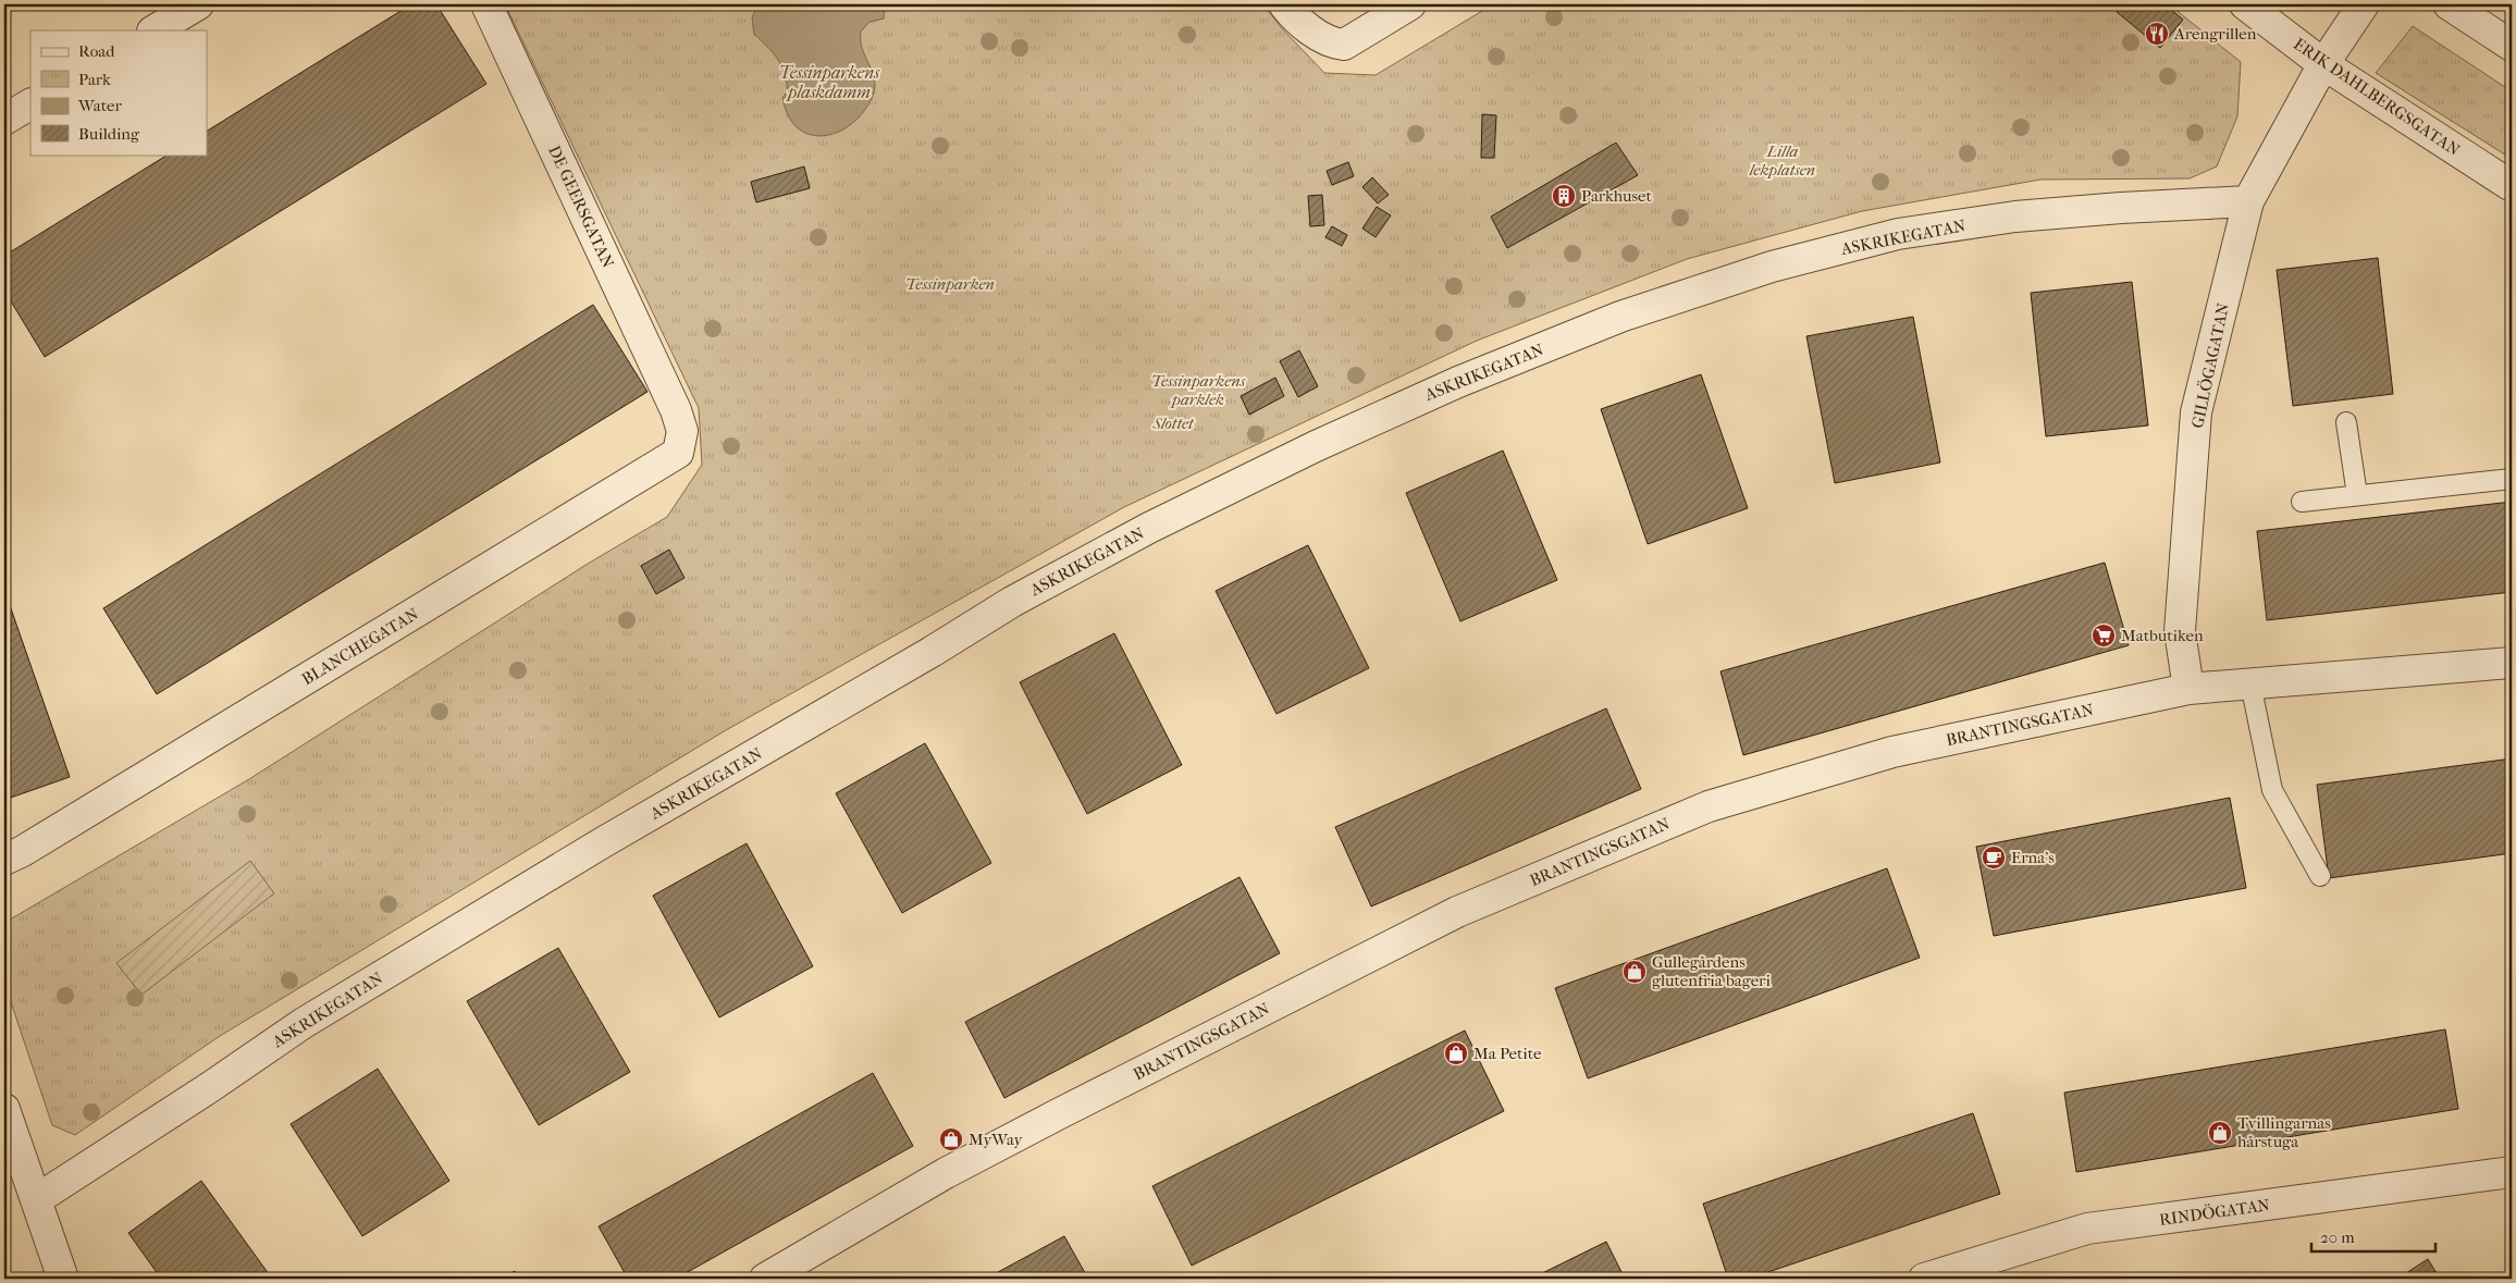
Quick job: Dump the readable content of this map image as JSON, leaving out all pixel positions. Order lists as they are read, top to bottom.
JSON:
{
  "streets": {
    "street": [
      "ERIK DAHLBERGSGATAN",
      "DE GEERSGATAN",
      "ASKRIKEGATAN",
      "GILLÖGAGATAN",
      "BLANCHEGATAN",
      "BRANTINGSGATAN",
      "RINDÖGATAN"
    ]
  },
  "crossings": [
    ["ERIK DAHLBERGSGATAN", "GILLÖGAGATAN"],
    ["DE GEERSGATAN", "BLANCHEGATAN"],
    ["ASKRIKEGATAN", "GILLÖGAGATAN"],
    ["GILLÖGAGATAN", "BRANTINGSGATAN"]
  ],
  "water": ["Tessinparkens plaskdamm"],
  "parks": [
    "Lilla lekplatsen",
    "Tessinparken",
    "Tessinparkens parklek",
    "Slottet"
  ],
  "places": {
    "restaurant": ["Arengrillen"],
    "building": ["Parkhuset"],
    "supermarket": ["Matbutiken"],
    "cafe": ["Erna's"],
    "shop": [
      "Gullegårdens glutenfria bageri",
      "Ma Petite",
      "Tvillingarnas hårstuga",
      "MyWay"
    ]
  },
  "legend": [
    "Road",
    "Park",
    "Water",
    "Building"
  ],
  "scale_bar": "20 m"
}
